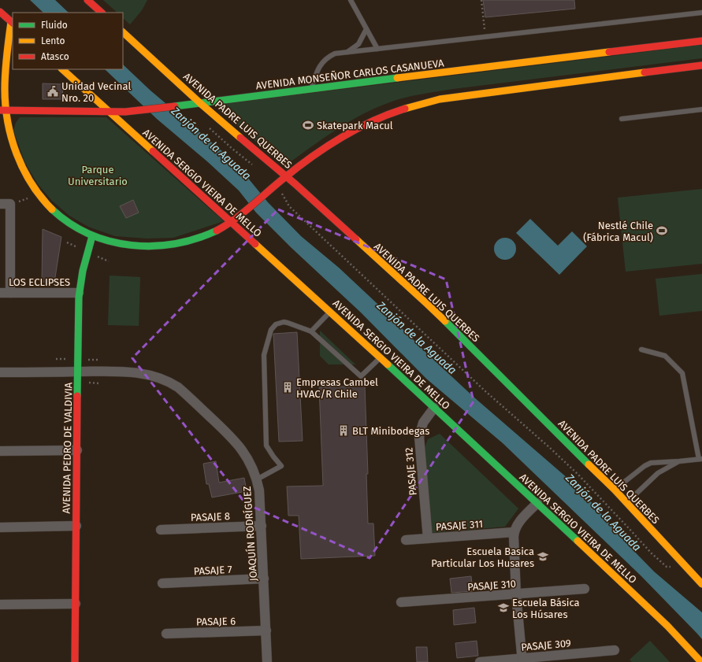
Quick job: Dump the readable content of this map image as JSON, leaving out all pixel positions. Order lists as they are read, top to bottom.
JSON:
{
  "streets": {
    "main road": [
      "AVENIDA MONSEÑOR CARLOS CASANUEVA",
      "AVENIDA PADRE LUIS QUERBES",
      "AVENIDA SERGIO VIEIRA DE MELLO",
      "AVENIDA PEDRO DE VALDIVIA"
    ],
    "street": [
      "LOS ECLIPSES",
      "PASAJE 312",
      "PASAJE 8",
      "PASAJE 311",
      "JOAQUÍN RODRÍGUEZ",
      "PASAJE 7",
      "PASAJE 310",
      "PASAJE 6",
      "PASAJE 309"
    ]
  },
  "crossings": [
    ["AVENIDA MONSEÑOR CARLOS CASANUEVA", "AVENIDA PADRE LUIS QUERBES"],
    ["AVENIDA MONSEÑOR CARLOS CASANUEVA", "AVENIDA SERGIO VIEIRA DE MELLO"],
    ["AVENIDA SERGIO VIEIRA DE MELLO", "PASAJE 312"],
    ["LOS ECLIPSES", "AVENIDA PEDRO DE VALDIVIA"],
    ["AVENIDA PEDRO DE VALDIVIA", "JOAQUÍN RODRÍGUEZ"],
    ["PASAJE 312", "PASAJE 311"],
    ["PASAJE 8", "JOAQUÍN RODRÍGUEZ"],
    ["JOAQUÍN RODRÍGUEZ", "PASAJE 7"],
    ["JOAQUÍN RODRÍGUEZ", "PASAJE 6"]
  ],
  "water": ["Zanjón de la Aguada"],
  "parks": ["Parque Universitario"],
  "places": {
    "public building": ["Unidad Vecinal Nro. 20"],
    "sports": ["Skatepark Macul", "Nestlé Chile (Fábrica Macul)"],
    "building": ["Empresas Cambel HVAC/R Chile", "BLT Minibodegas"],
    "school or university": ["Escuela Basica Particular Los Husares", "Escuela Básica Los Húsares"]
  },
  "legend": ["Fluido", "Lento", "Atasco"]
}
